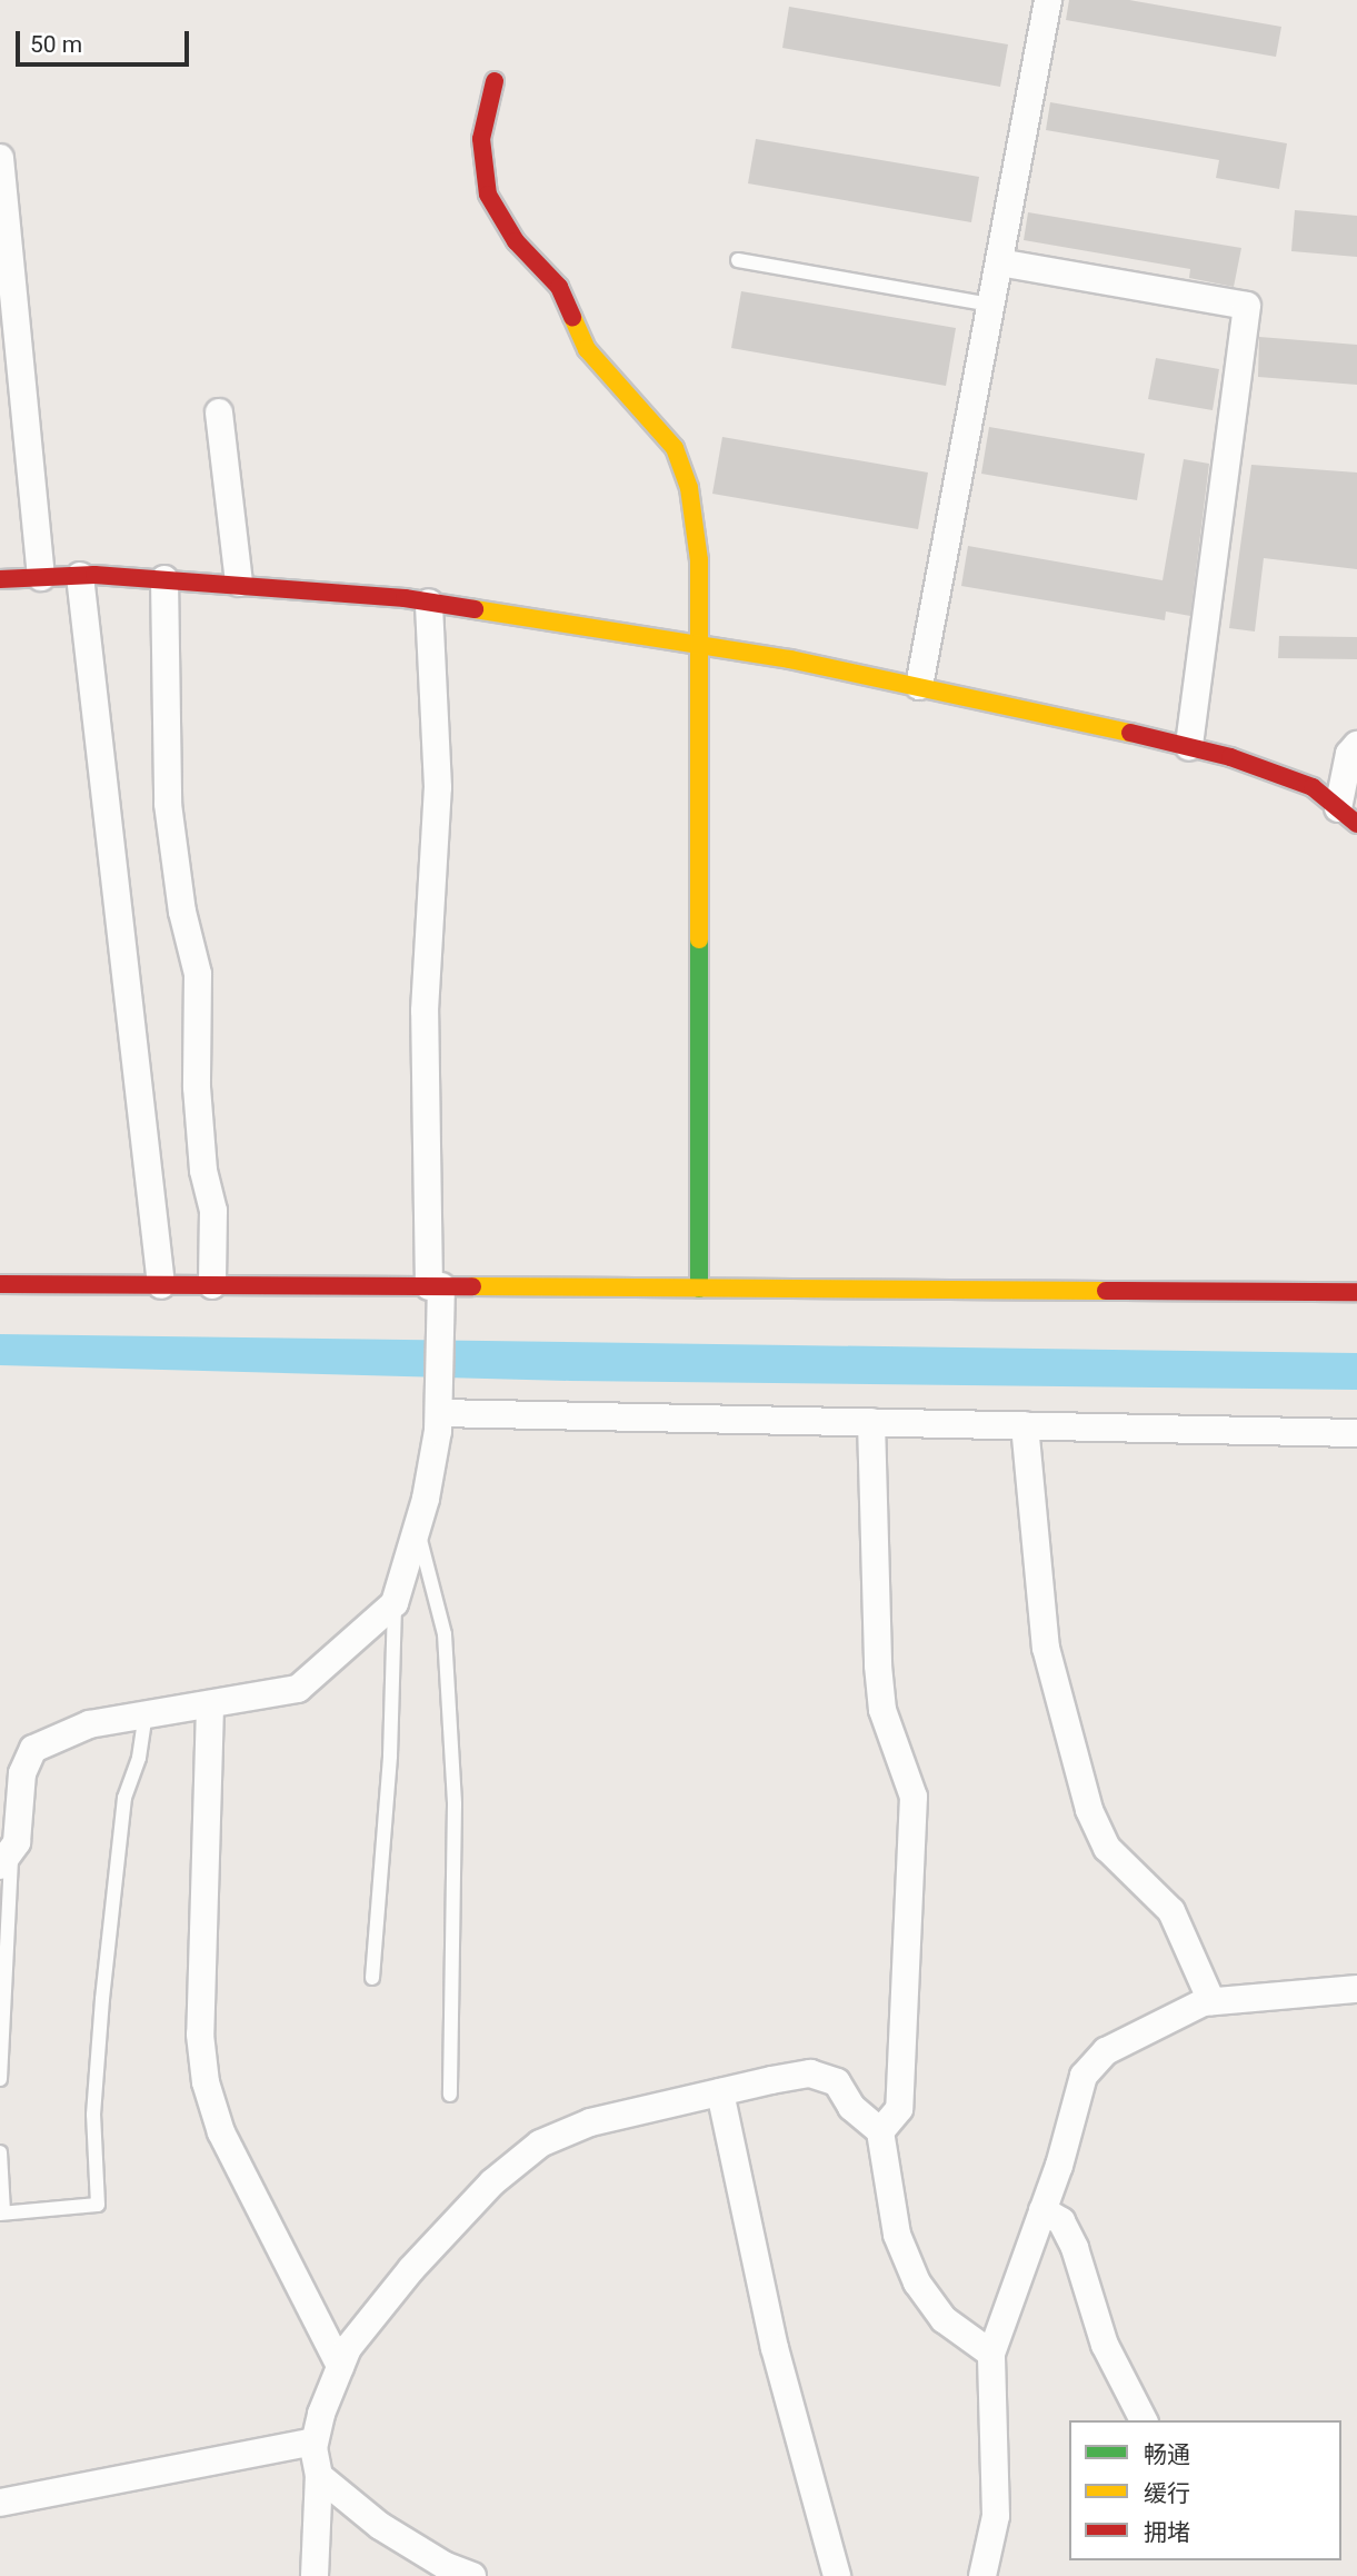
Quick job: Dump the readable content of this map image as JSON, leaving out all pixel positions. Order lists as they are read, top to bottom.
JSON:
{
  "legend": ["畅通", "缓行", "拥堵"],
  "scale_bar": "50 m"
}
